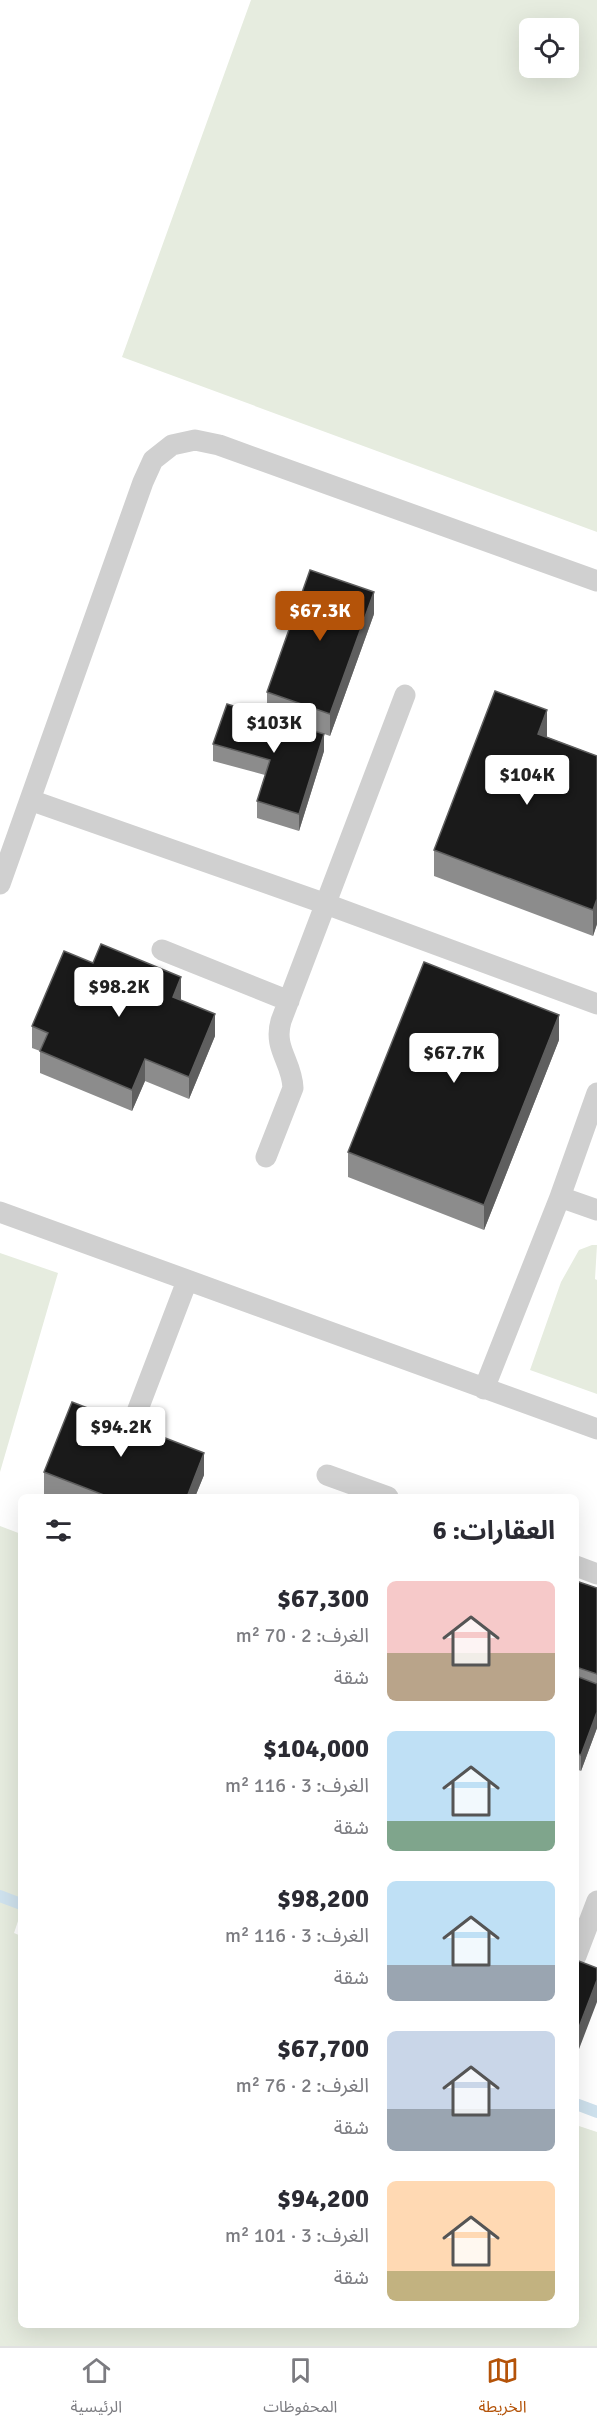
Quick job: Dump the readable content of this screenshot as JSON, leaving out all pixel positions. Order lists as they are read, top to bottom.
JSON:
{
  "page": {
    "price": [
      "$67.3K",
      "$103K",
      "$104K",
      "$98.2K",
      "$67.7K",
      "$94.2K"
    ],
    "heading": "العقارات: 6",
    "list": [
      {
        "name": "$67,300",
        "note": "الغرف: 2 · 70 m² · شقة"
      },
      {
        "name": "$104,000",
        "note": "الغرف: 3 · 116 m² · شقة"
      },
      {
        "name": "$98,200",
        "note": "الغرف: 3 · 116 m² · شقة"
      },
      {
        "name": "$67,700",
        "note": "الغرف: 2 · 76 m² · شقة"
      },
      {
        "name": "$94,200",
        "note": "الغرف: 3 · 101 m² · شقة"
      }
    ],
    "tabs": ["الخريطة", "المحفوظات", "الرئيسية"]
  }
}
